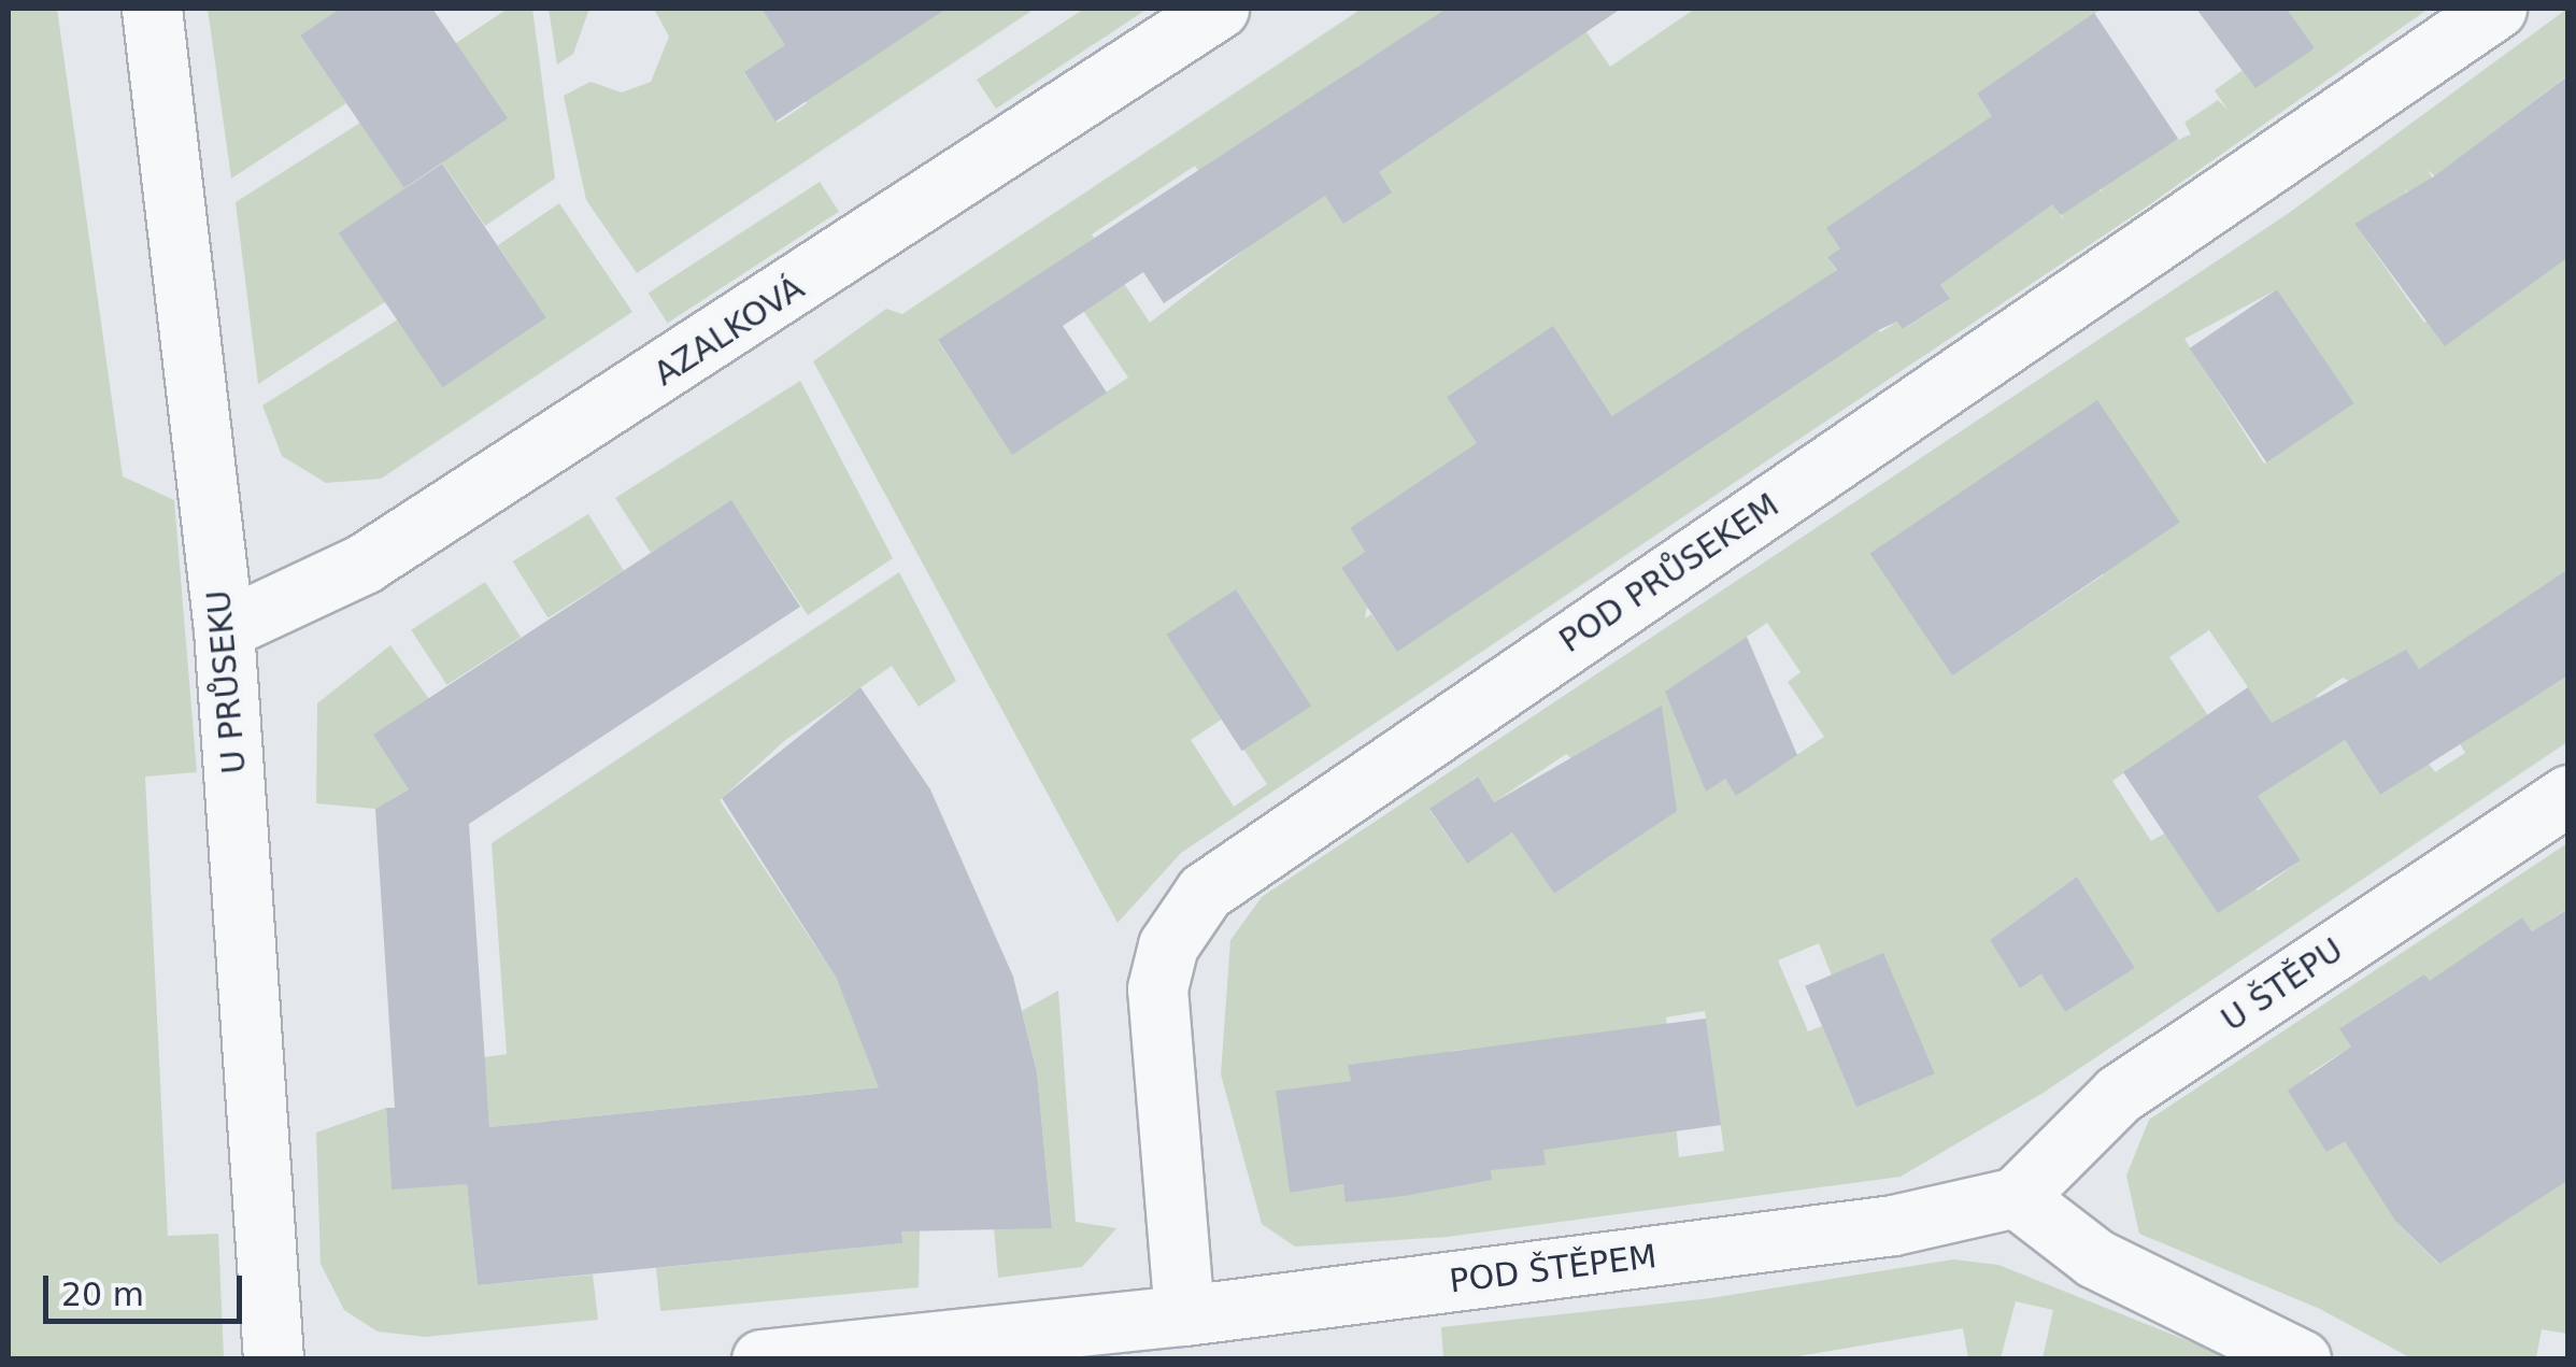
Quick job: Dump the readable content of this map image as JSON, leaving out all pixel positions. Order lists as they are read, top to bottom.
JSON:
{
  "streets": {
    "street": [
      "AZALKOVÁ",
      "POD PRŮSEKEM",
      "U PRŮSEKU",
      "U ŠTĚPU",
      "POD ŠTĚPEM"
    ]
  },
  "crossings": [
    ["AZALKOVÁ", "U PRŮSEKU"],
    ["POD PRŮSEKEM", "POD ŠTĚPEM"],
    ["U ŠTĚPU", "POD ŠTĚPEM"]
  ],
  "scale_bar": "20 m"
}
